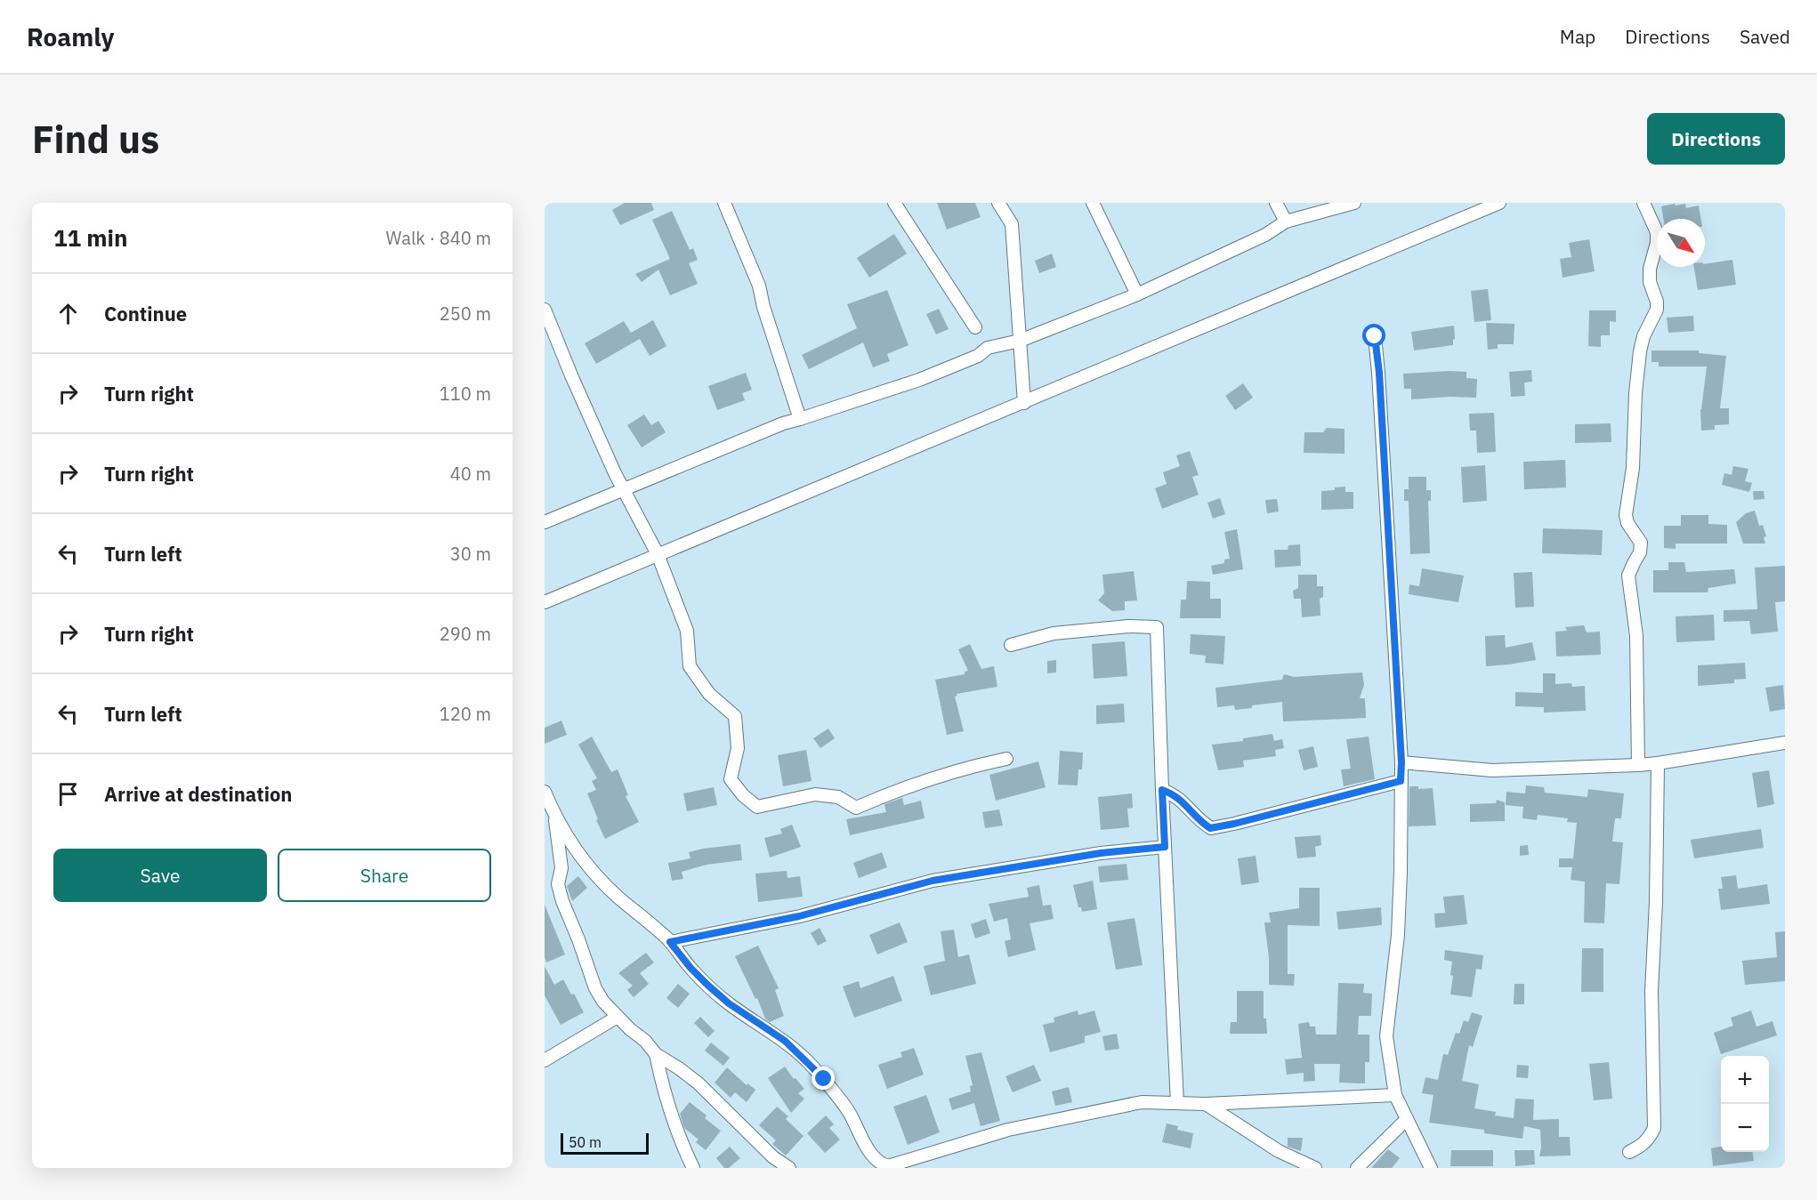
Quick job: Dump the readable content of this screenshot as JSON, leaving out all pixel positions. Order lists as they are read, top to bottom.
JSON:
{
  "scale_bar": "50 m",
  "north": "bottom right",
  "page": {
    "header": "Roamly",
    "nav": ["Map", "Directions", "Saved"],
    "buttons": [
      "Directions",
      ["Save", "Share"]
    ],
    "title": "Find us",
    "heading": ["11 min", "Walk · 840 m"],
    "list": [
      ["Continue", "250 m"],
      ["Turn right", "110 m"],
      ["Turn right", "40 m"],
      ["Turn left", "30 m"],
      ["Turn right", "290 m"],
      ["Turn left", "120 m"],
      "Arrive at destination"
    ],
    "map_buttons": ["+", "−"],
    "scale": "50 m"
  }
}
